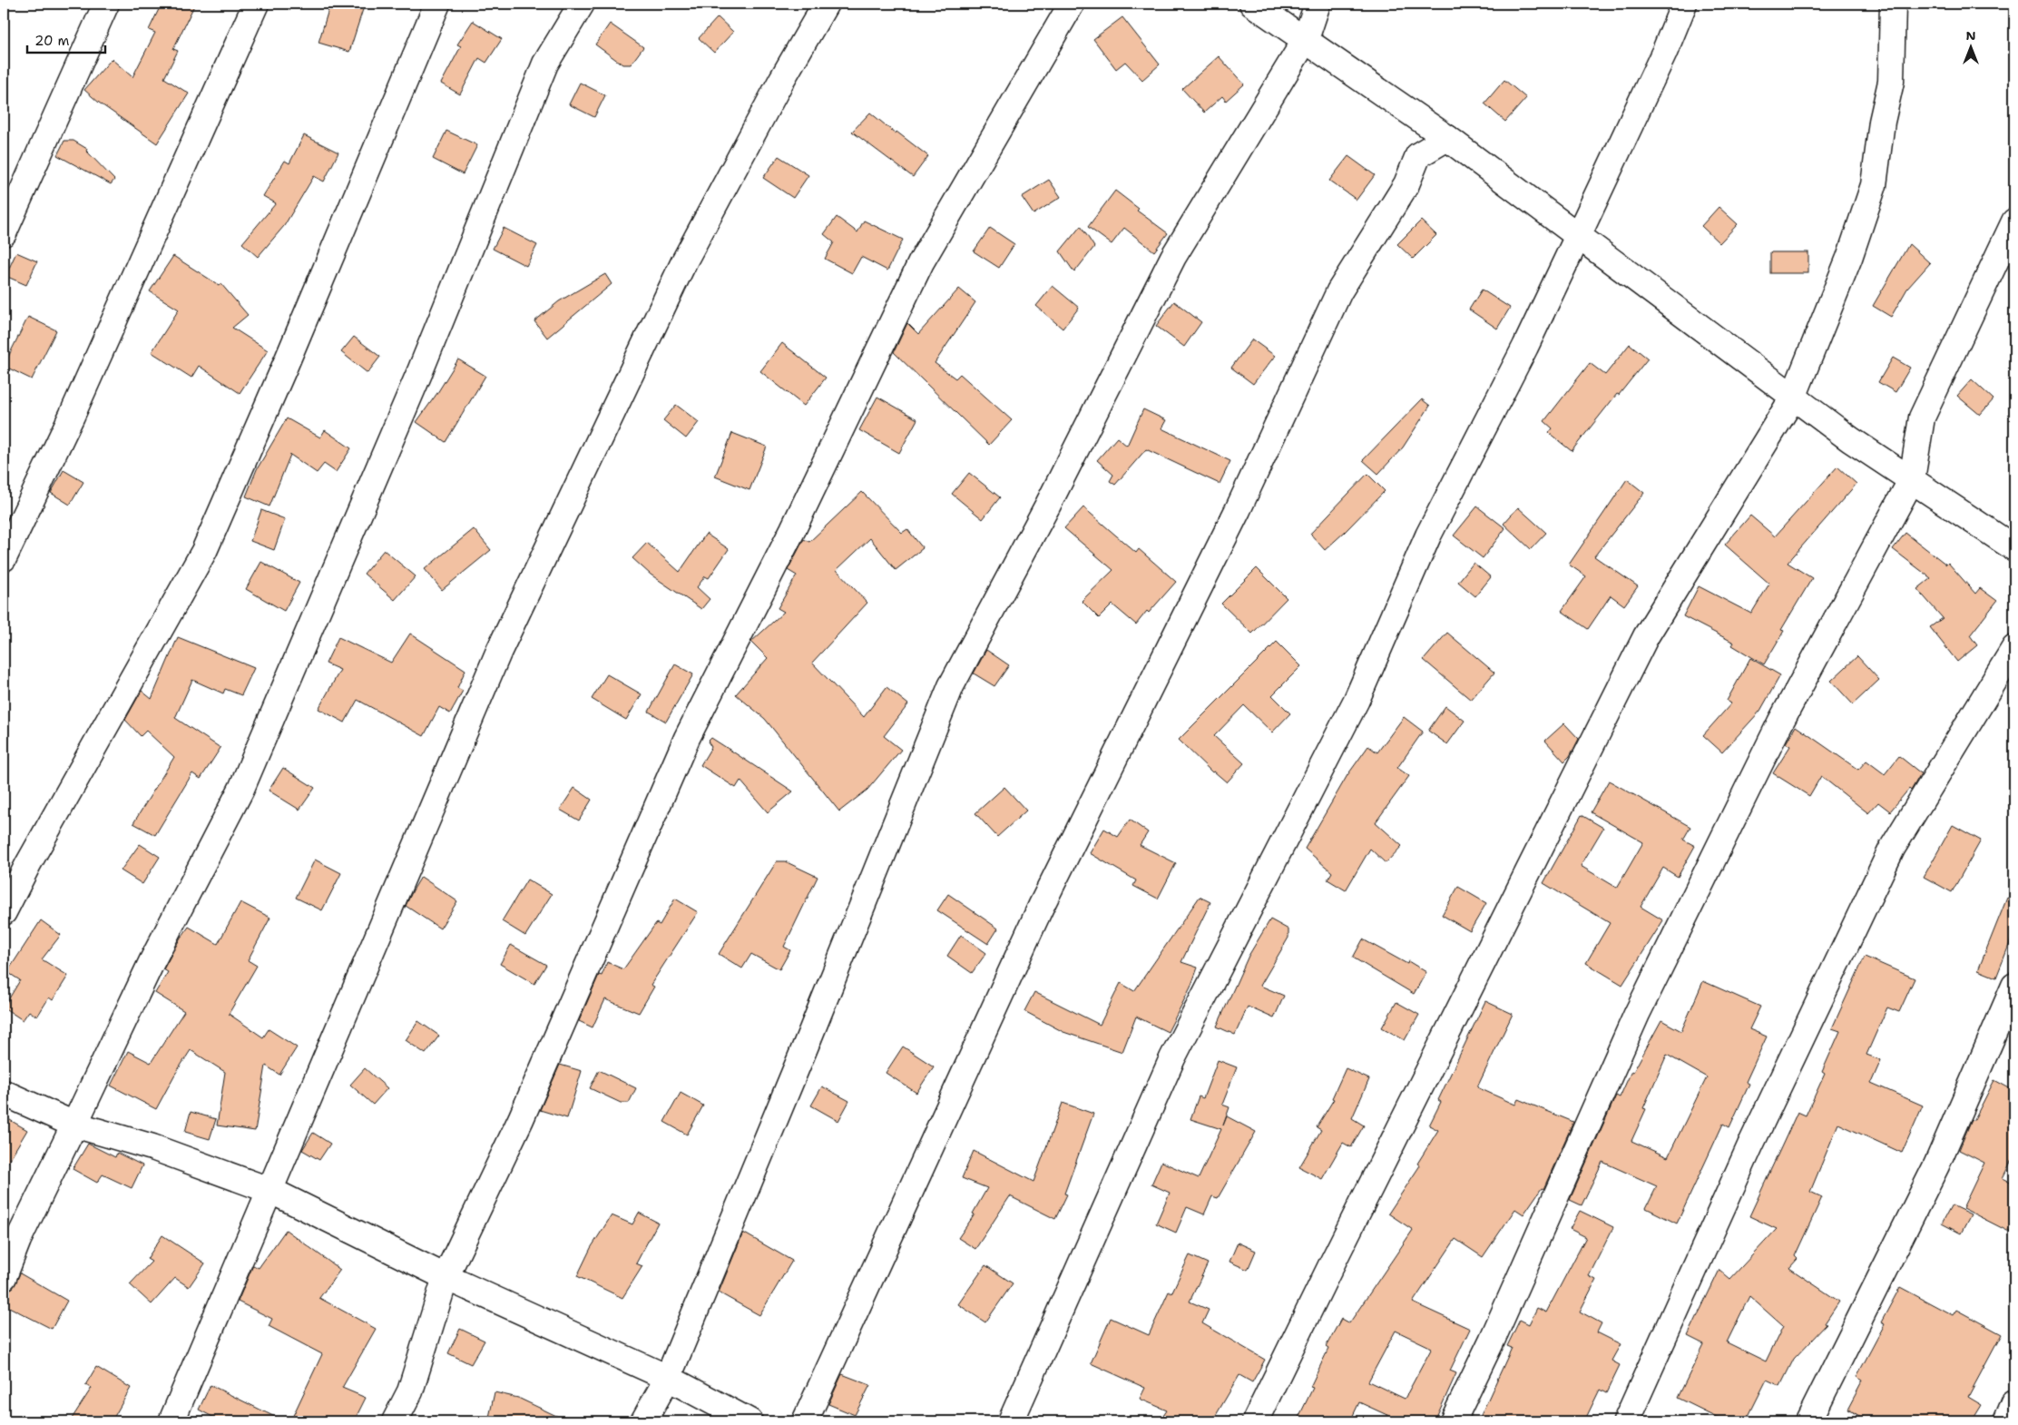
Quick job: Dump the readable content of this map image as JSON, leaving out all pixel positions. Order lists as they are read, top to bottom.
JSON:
{
  "scale_bar": "20 m",
  "north": "top"
}
